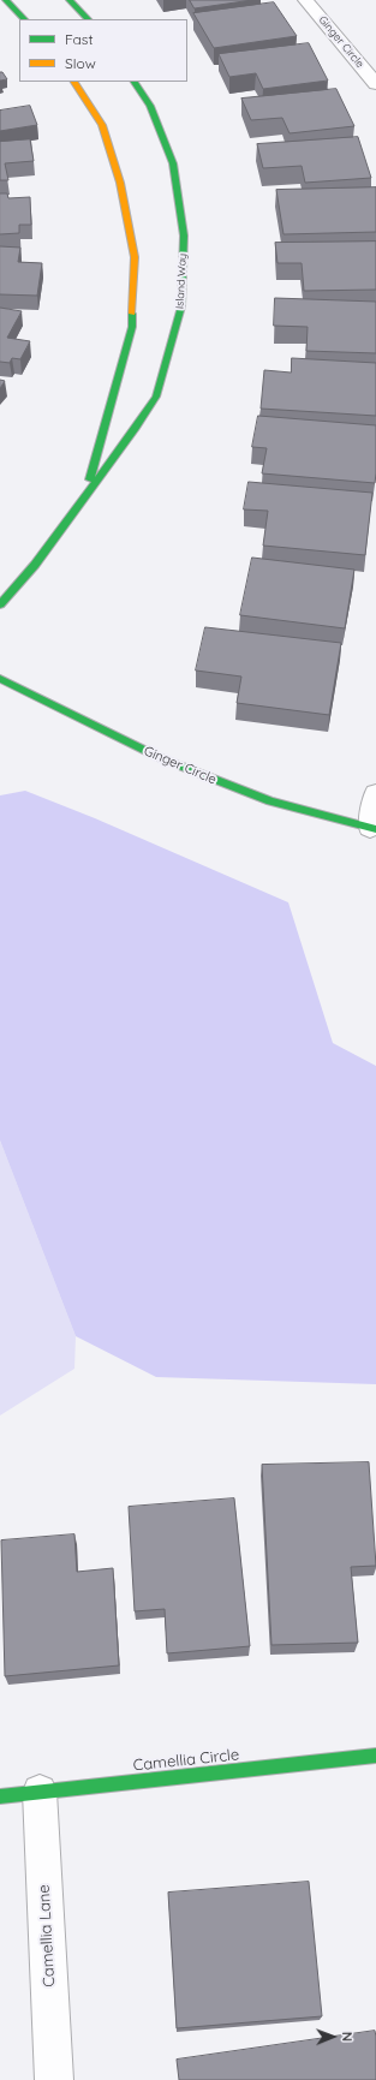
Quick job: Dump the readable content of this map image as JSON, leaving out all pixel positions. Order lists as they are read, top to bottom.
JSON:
{
  "streets": {
    "street": [
      "Ginger Circle",
      "Island Way",
      "Camellia Circle",
      "Camellia Lane"
    ]
  },
  "crossings": [
    ["Camellia Circle", "Camellia Lane"]
  ],
  "legend": ["Fast", "Slow"],
  "north": "right"
}
